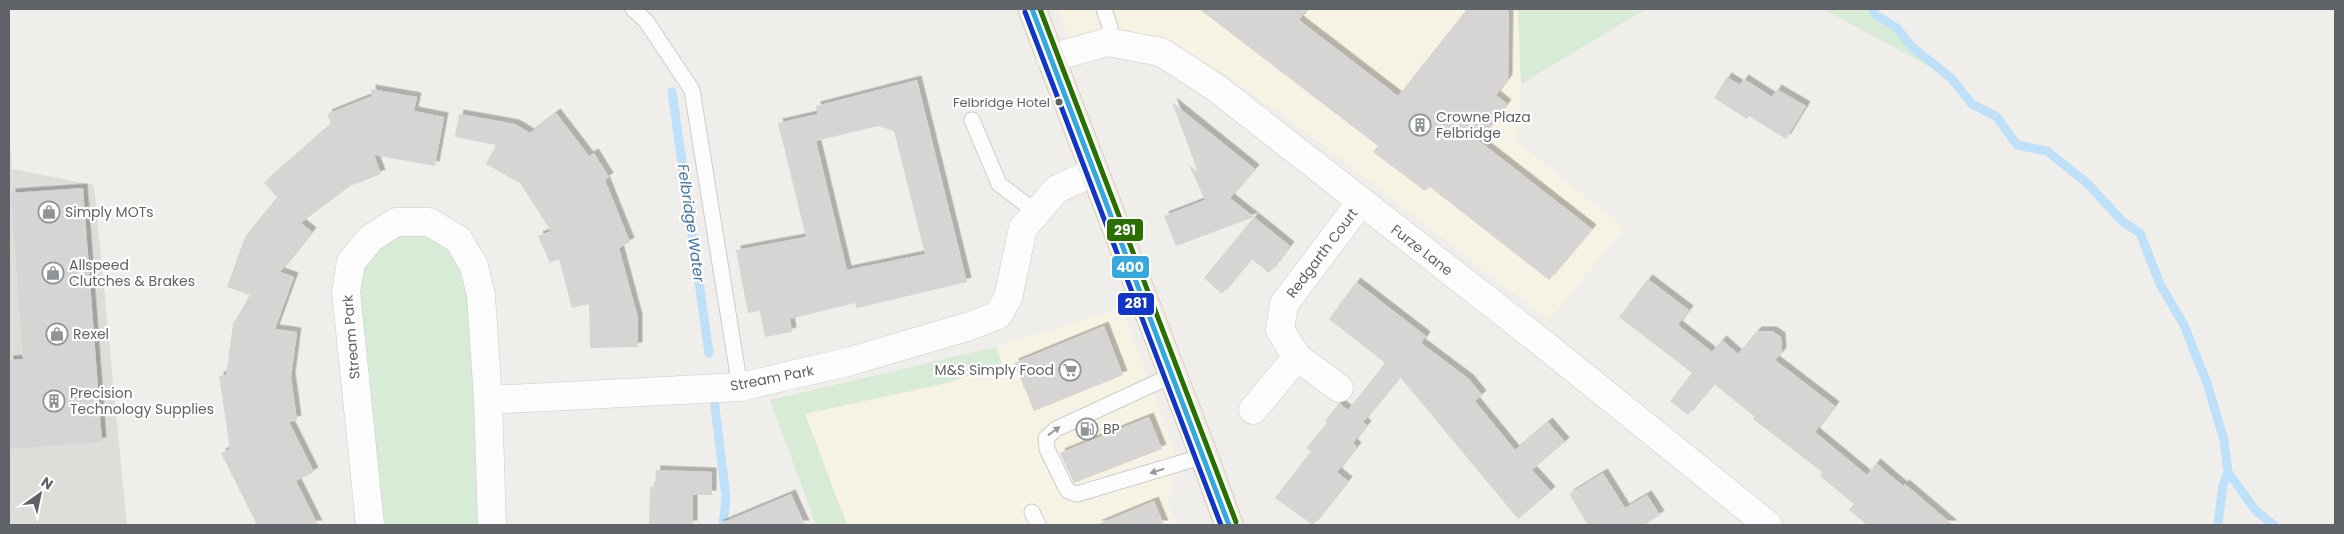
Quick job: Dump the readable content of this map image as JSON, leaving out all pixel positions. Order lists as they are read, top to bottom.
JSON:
{
  "streets": {
    "street": ["Furze Lane", "Redgarth Court", "Stream Park"]
  },
  "crossings": [
    ["Furze Lane", "Redgarth Court"]
  ],
  "water": ["Felbridge Water"],
  "places": {
    "other": ["Felbridge Hotel"],
    "building": ["Crowne Plaza Felbridge", "Precision Technology Supplies"],
    "shop": ["Simply MOTs", "Allspeed Clutches & Brakes", "Rexel"],
    "supermarket": ["M&S Simply Food"],
    "fuel station": ["BP"]
  },
  "lines": ["transit line 400", "transit line 291", "transit line 281"],
  "north": "top right"
}
